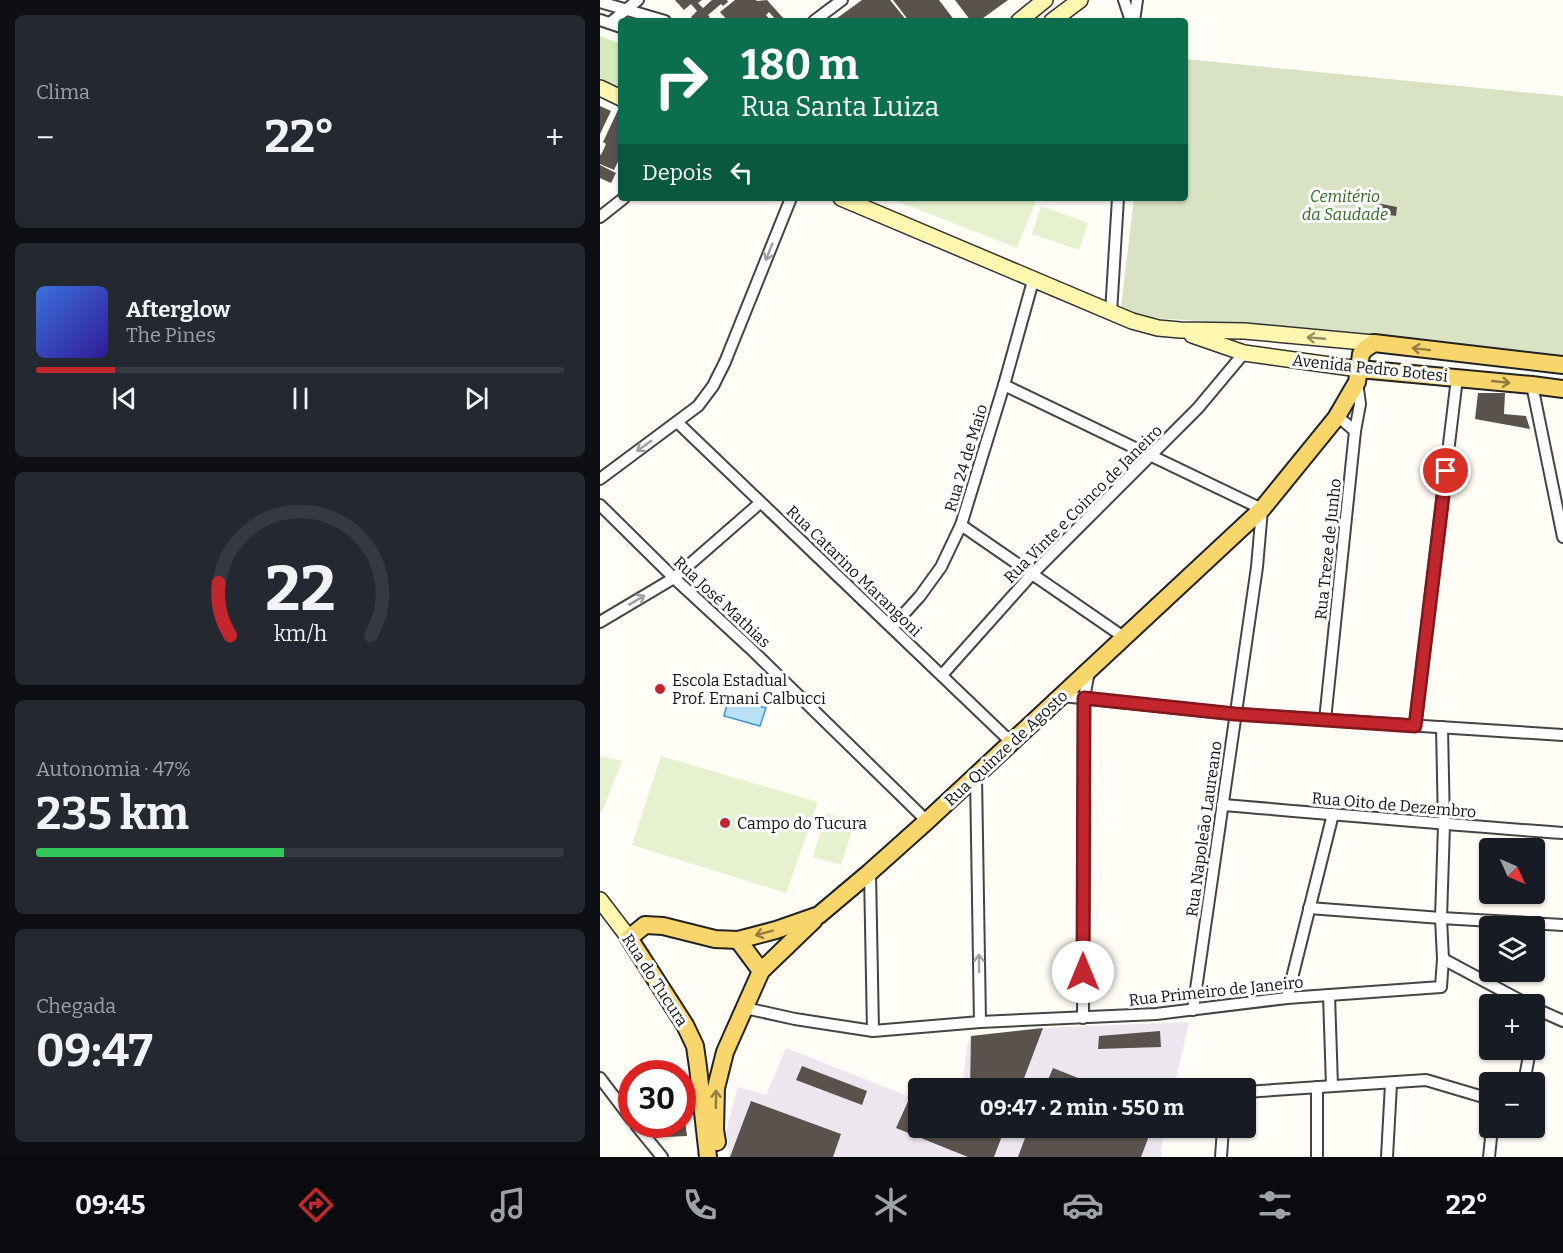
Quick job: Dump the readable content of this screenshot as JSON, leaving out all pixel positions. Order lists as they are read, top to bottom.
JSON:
{
  "streets": {
    "main road": ["Avenida Pedro Botesi", "Rua Quinze de Agosto", "Rua do Tucura"],
    "street": [
      "Rua 24 de Maio",
      "Rua Vinte e Coinco de Janeiro",
      "Rua Treze de Junho",
      "Rua Catarino Marangoni",
      "Rua José Mathias",
      "Rua Oito de Dezembro",
      "Rua Napoleão Laureano",
      "Rua Primeiro de Janeiro"
    ]
  },
  "crossings": [
    ["Avenida Pedro Botesi", "Rua 24 de Maio"],
    ["Avenida Pedro Botesi", "Rua Vinte e Coinco de Janeiro"],
    ["Avenida Pedro Botesi", "Rua Treze de Junho"],
    ["Avenida Pedro Botesi", "Rua Quinze de Agosto"],
    ["Rua 24 de Maio", "Rua Catarino Marangoni"],
    ["Rua Vinte e Coinco de Janeiro", "Rua Catarino Marangoni"],
    ["Rua Treze de Junho", "Rua Quinze de Agosto"],
    ["Rua Catarino Marangoni", "Rua Quinze de Agosto"],
    ["Rua José Mathias", "Rua Quinze de Agosto"],
    ["Rua Quinze de Agosto", "Rua Napoleão Laureano"],
    ["Rua Quinze de Agosto", "Rua do Tucura"],
    ["Rua Oito de Dezembro", "Rua Napoleão Laureano"],
    ["Rua Napoleão Laureano", "Rua Primeiro de Janeiro"]
  ],
  "parks": ["Cemitério da Saudade"],
  "places": ["Escola Estadual Prof. Ernani Calbucci", "Campo do Tucura"],
  "north": "bottom right",
  "page": {
    "tile": [
      "Clima",
      ["Autonomia · 47%", "235 km"],
      ["Chegada", "09:47"]
    ],
    "turn": ["180 m", "Rua Santa Luiza"],
    "heat": ["−", "22°", "+"],
    "then": "Depois",
    "song": ["Afterglow", "The Pines"],
    "map_buttons": ["+", "−"],
    "limit": "30",
    "trip": "09:47 · 2 min · 550 m",
    "tabs": ["09:45", "22°"],
    "gauge": ["22", "km/h"]
  }
}
